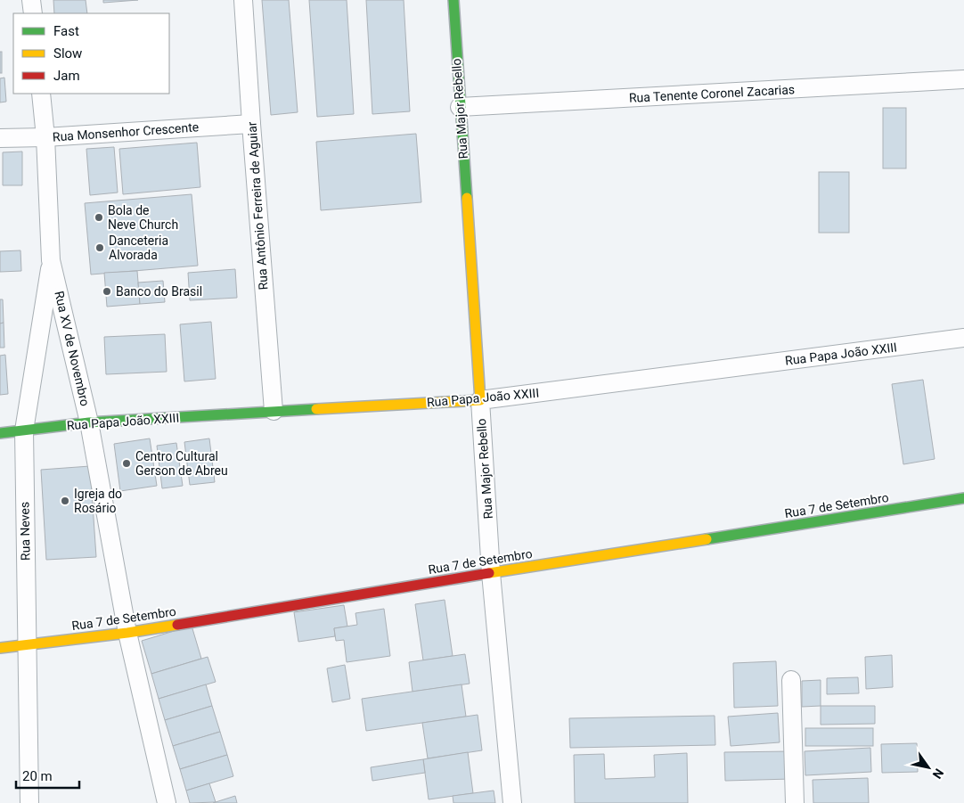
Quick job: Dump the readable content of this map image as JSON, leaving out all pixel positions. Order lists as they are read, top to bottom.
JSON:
{
  "streets": {
    "street": [
      "Rua Tenente Coronel Zacarias",
      "Rua Major Rebello",
      "Rua Monsenhor Crescente",
      "Rua Antônio Ferreira de Aguiar",
      "Rua XV de Novembro",
      "Rua Papa João XXIII",
      "Rua 7 de Setembro",
      "Rua Neves"
    ]
  },
  "crossings": [
    ["Rua Tenente Coronel Zacarias", "Rua Major Rebello"],
    ["Rua Major Rebello", "Rua Papa João XXIII"],
    ["Rua Major Rebello", "Rua 7 de Setembro"],
    ["Rua Monsenhor Crescente", "Rua Antônio Ferreira de Aguiar"],
    ["Rua Antônio Ferreira de Aguiar", "Rua Papa João XXIII"],
    ["Rua XV de Novembro", "Rua Papa João XXIII"],
    ["Rua XV de Novembro", "Rua 7 de Setembro"],
    ["Rua XV de Novembro", "Rua Neves"],
    ["Rua Papa João XXIII", "Rua Neves"],
    ["Rua 7 de Setembro", "Rua Neves"]
  ],
  "places": [
    "Bola de Neve Church",
    "Danceteria Alvorada",
    "Banco do Brasil",
    "Centro Cultural Gerson de Abreu",
    "Igreja do Rosário"
  ],
  "legend": ["Fast", "Slow", "Jam"],
  "scale_bar": "20 m",
  "north": "bottom right"
}
